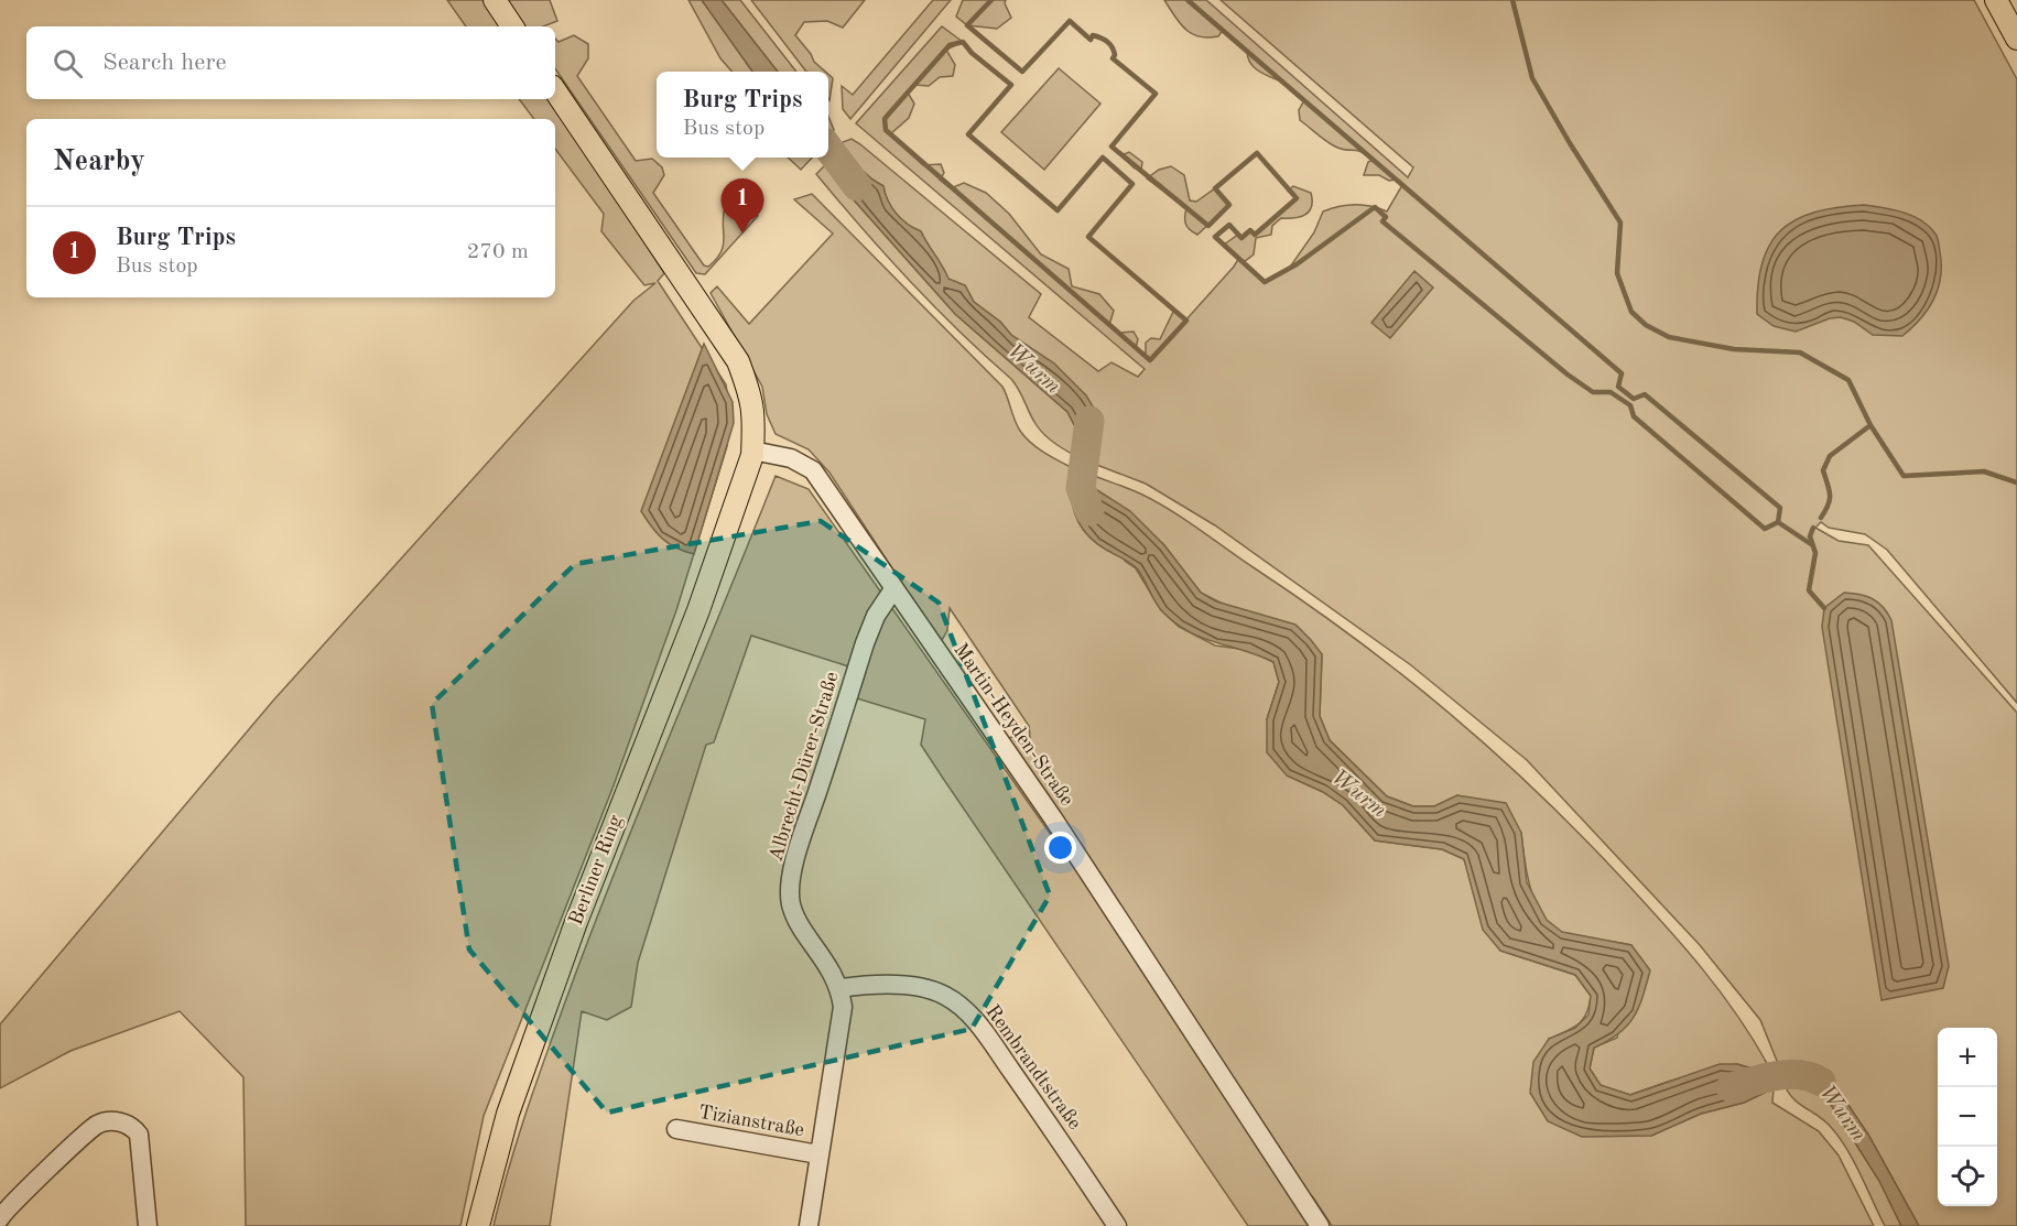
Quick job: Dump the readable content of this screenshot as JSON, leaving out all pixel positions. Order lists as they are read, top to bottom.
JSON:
{
  "streets": {
    "main road": ["Berliner Ring"],
    "street": [
      "Martin-Heyden-Straße",
      "Albrecht-Dürer-Straße",
      "Rembrandtstraße",
      "Tizianstraße"
    ]
  },
  "crossings": [
    ["Martin-Heyden-Straße", "Albrecht-Dürer-Straße"],
    ["Martin-Heyden-Straße", "Berliner Ring"],
    ["Albrecht-Dürer-Straße", "Rembrandtstraße"],
    ["Albrecht-Dürer-Straße", "Tizianstraße"]
  ],
  "water": ["Wurm"],
  "page": {
    "search": "Search here",
    "popup": ["Burg Trips", "Bus stop"],
    "heading": "Nearby",
    "pins": "1",
    "list": [
      {
        "mark": "1",
        "name": "Burg Trips",
        "note": "Bus stop",
        "value": "270 m"
      }
    ],
    "map_buttons": ["+", "−"]
  }
}
